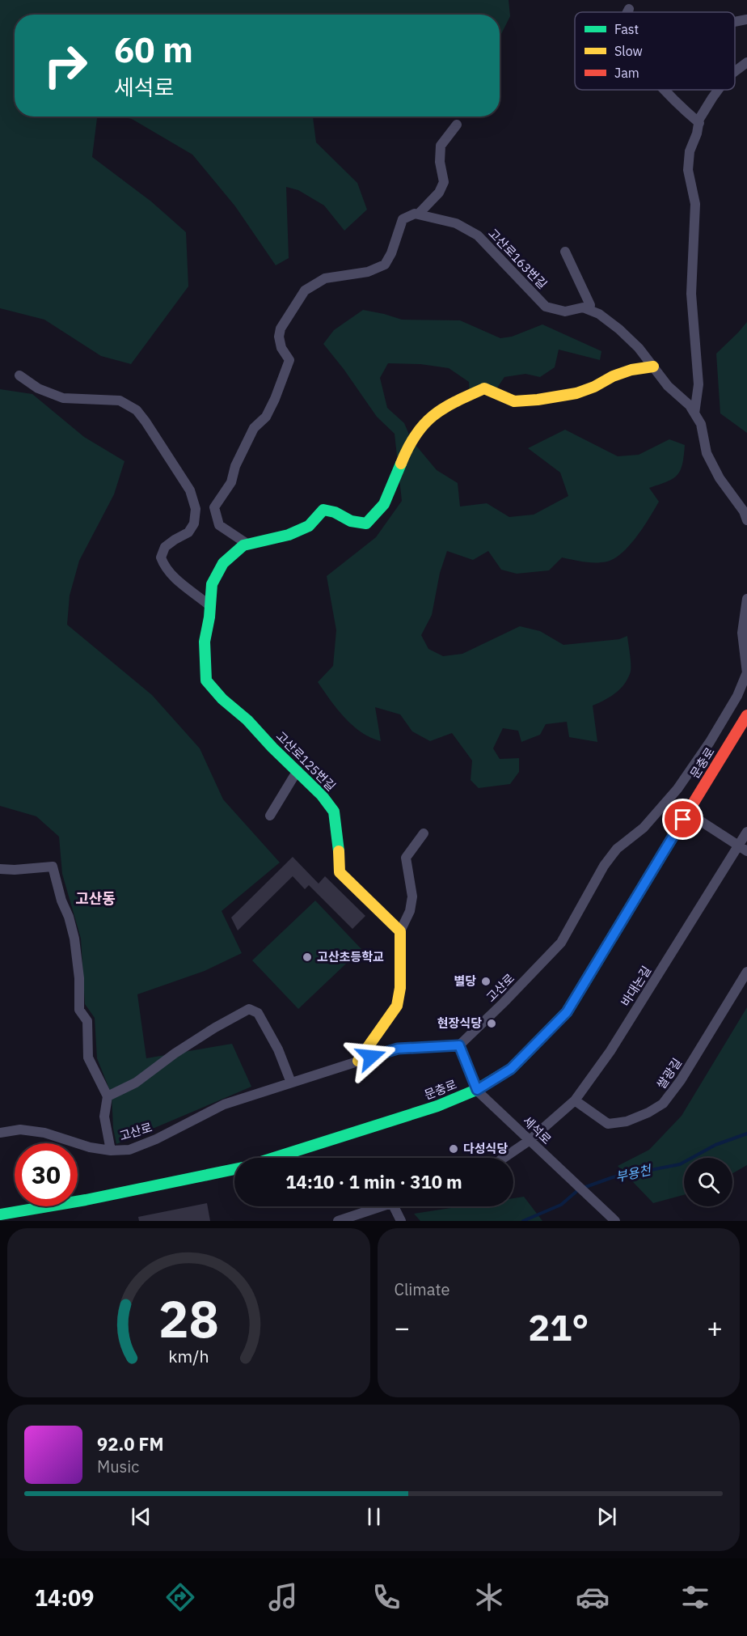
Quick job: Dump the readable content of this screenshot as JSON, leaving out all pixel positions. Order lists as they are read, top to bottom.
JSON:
{
  "streets": {
    "street": [
      "고산로163번길",
      "고산로125번길",
      "문충로",
      "바대논길",
      "고산로",
      "쌀광길",
      "세석로"
    ]
  },
  "crossings": [
    ["문충로", "세석로"],
    ["바대논길", "쌀광길"],
    ["바대논길", "세석로"],
    ["고산로", "세석로"]
  ],
  "districts": ["고산동"],
  "water": ["부용천"],
  "places": [
    "고산초등학교",
    "별당",
    "현장식당",
    "다성식당"
  ],
  "legend": ["Fast", "Slow", "Jam"],
  "page": {
    "turn": ["60 m", "세석로"],
    "limit": "30",
    "trip": "14:10 · 1 min · 310 m",
    "tile": "Climate",
    "heat": ["−", "21°", "+"],
    "song": ["92.0 FM", "Music"],
    "tabs": "14:09",
    "gauge": ["28", "km/h"]
  }
}
